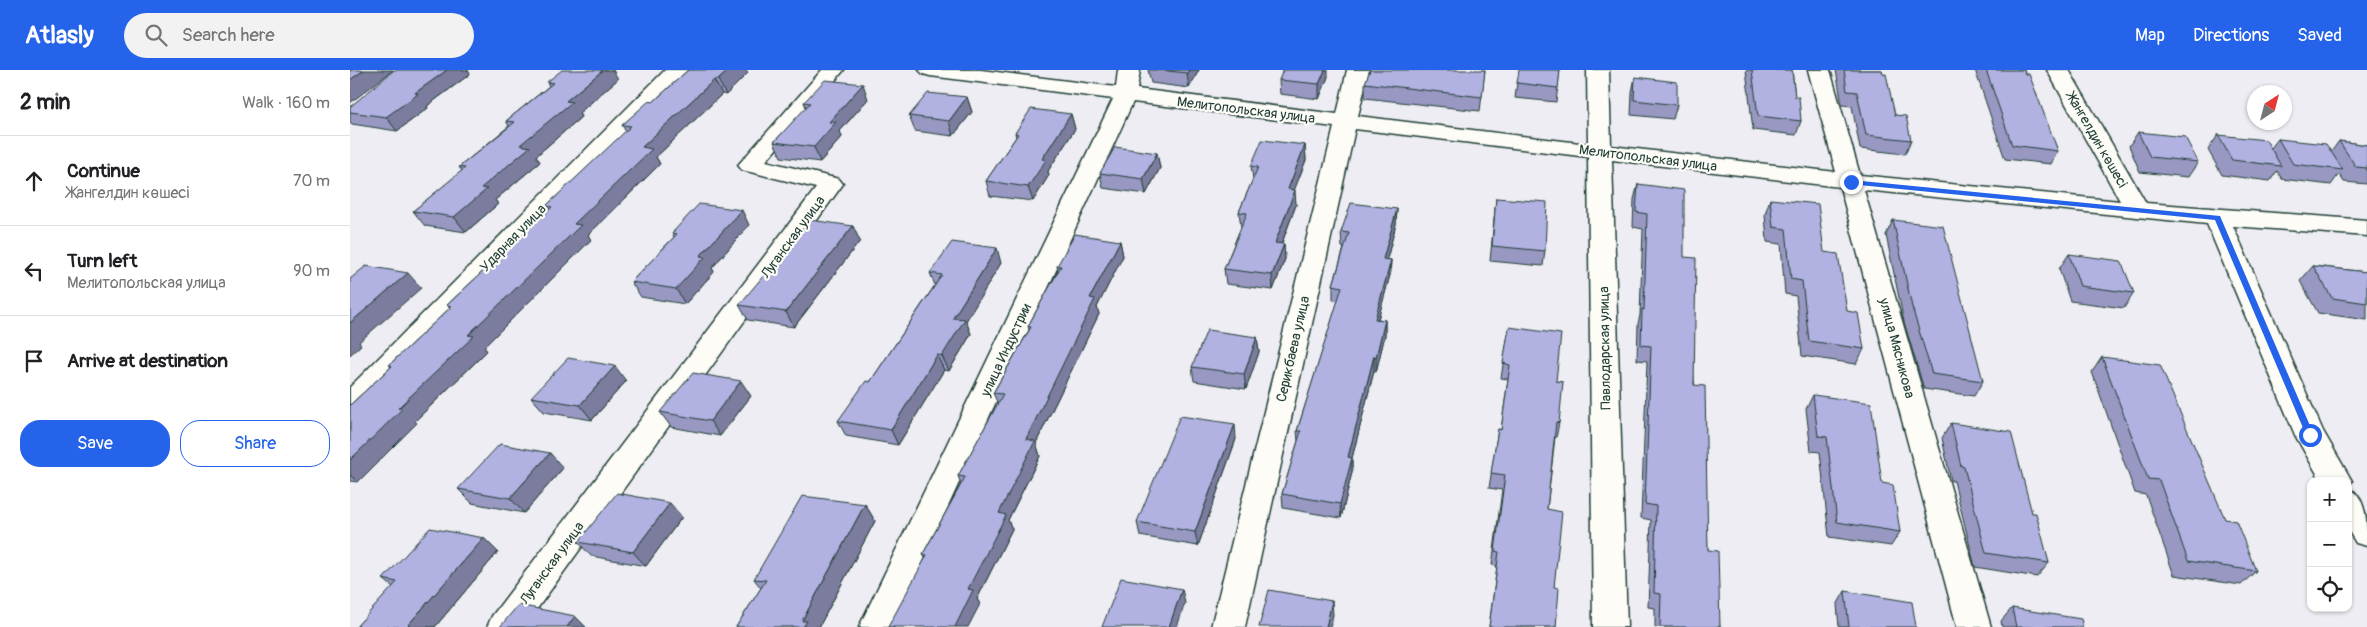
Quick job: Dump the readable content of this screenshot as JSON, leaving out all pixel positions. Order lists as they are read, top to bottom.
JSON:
{
  "streets": {
    "street": [
      "Мелитопольская улица",
      "Жангелдин көшесі",
      "Луганская улица",
      "Ударная улица",
      "Павлодарская улица",
      "улица Мясникова",
      "Серикбаева улица",
      "улица Индустрии"
    ]
  },
  "crossings": [
    ["Мелитопольская улица", "Жангелдин көшесі"],
    ["Мелитопольская улица", "Павлодарская улица"],
    ["Мелитопольская улица", "улица Мясникова"],
    ["Мелитопольская улица", "Серикбаева улица"],
    ["Мелитопольская улица", "улица Индустрии"]
  ],
  "north": "top right",
  "page": {
    "header": "Atlasly",
    "search": "Search here",
    "nav": ["Map", "Directions", "Saved"],
    "heading": ["2 min", "Walk · 160 m"],
    "list": [
      ["Continue", "Жангелдин көшесі", "70 m"],
      ["Turn left", "Мелитопольская улица", "90 m"],
      "Arrive at destination"
    ],
    "buttons": ["Save", "Share"],
    "map_buttons": ["+", "−"]
  }
}
